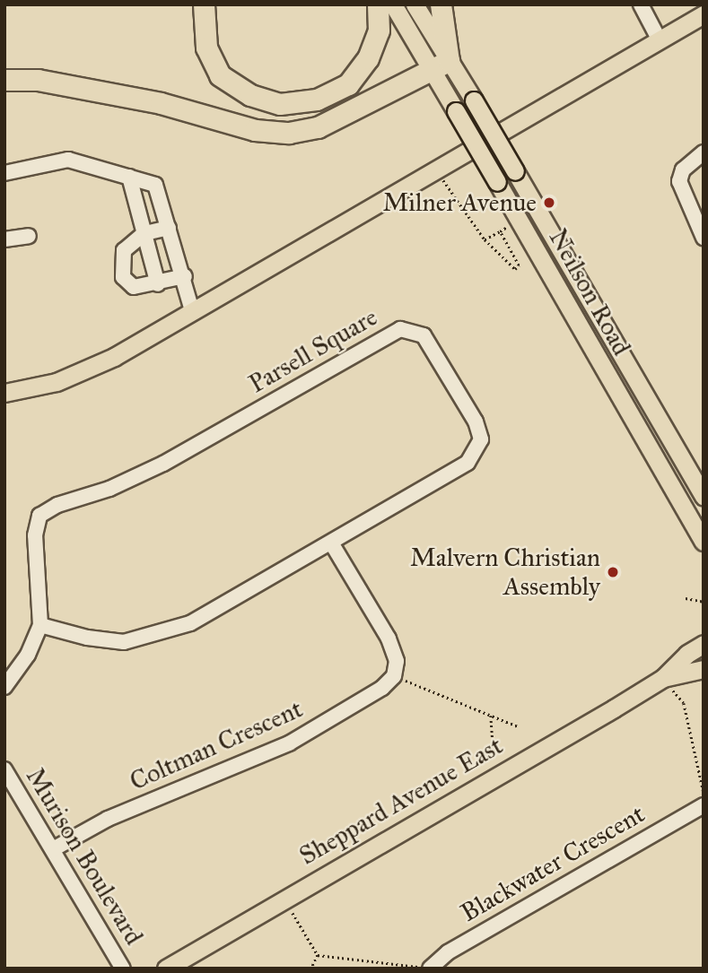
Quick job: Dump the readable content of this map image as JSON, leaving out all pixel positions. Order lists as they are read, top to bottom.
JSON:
{
  "streets": {
    "main road": ["Neilson Road", "Sheppard Avenue East"],
    "street": [
      "Parsell Square",
      "Coltman Crescent",
      "Murison Boulevard",
      "Blackwater Crescent"
    ]
  },
  "crossings": [
    ["Parsell Square", "Coltman Crescent"],
    ["Coltman Crescent", "Murison Boulevard"]
  ],
  "places": ["Milner Avenue", "Malvern Christian Assembly"]
}
